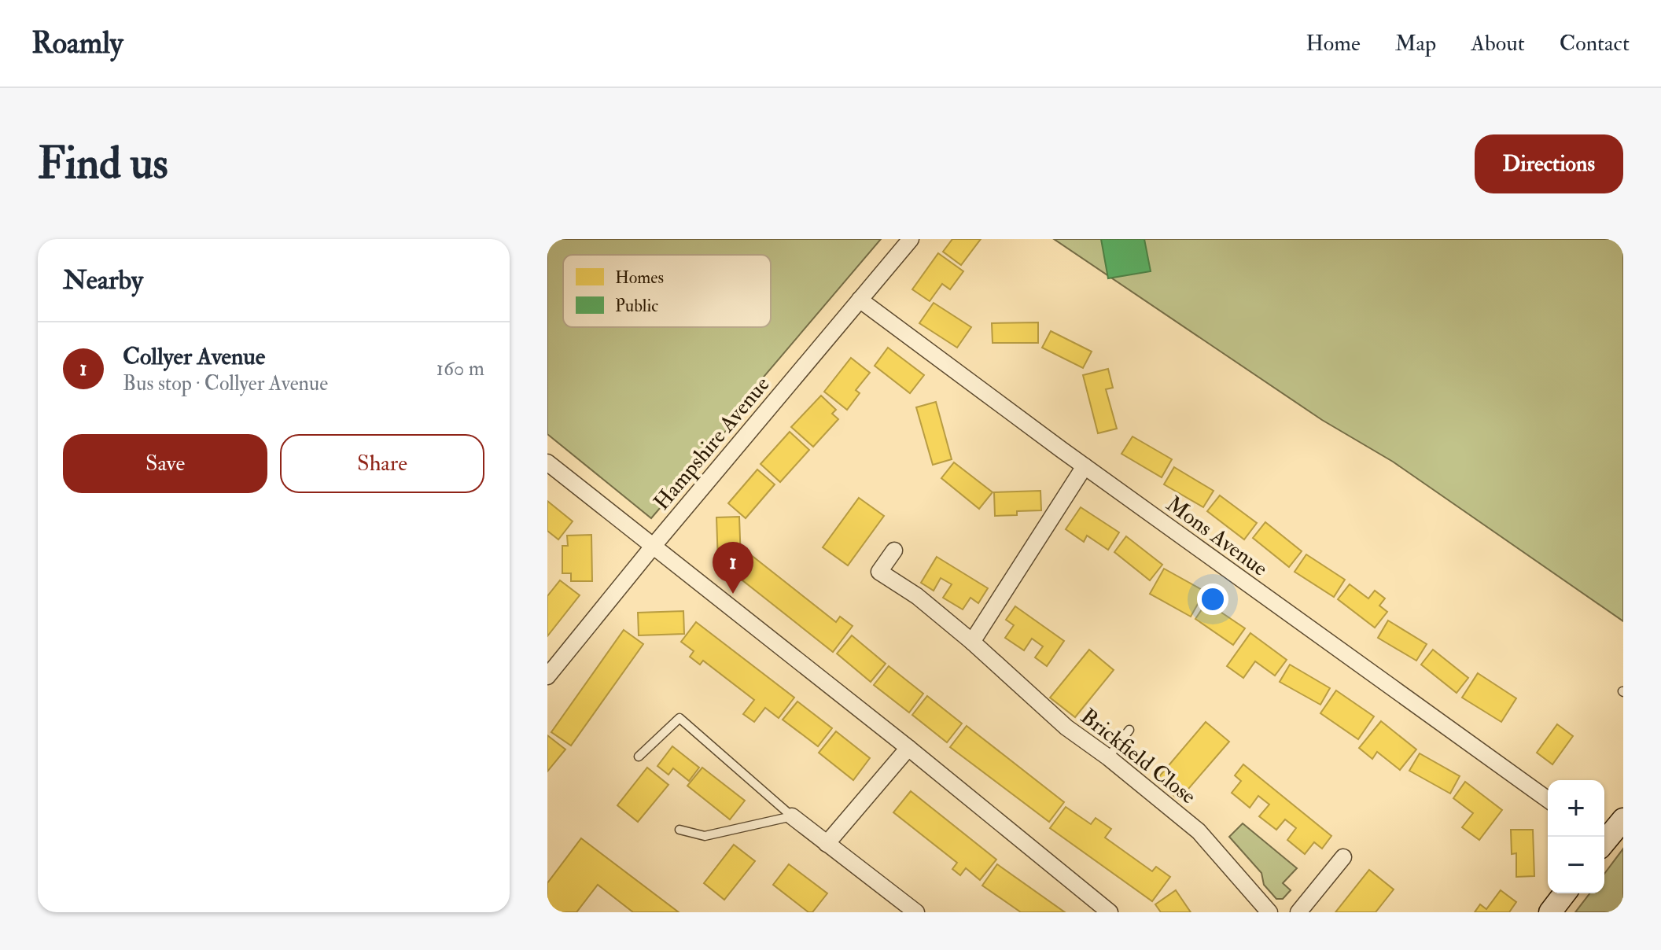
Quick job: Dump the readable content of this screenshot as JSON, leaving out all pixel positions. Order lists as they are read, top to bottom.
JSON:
{
  "streets": {
    "street": ["Hampshire Avenue", "Mons Avenue", "Brickfield Close"]
  },
  "crossings": [
    ["Hampshire Avenue", "Mons Avenue"]
  ],
  "legend": ["Homes", "Public"],
  "page": {
    "header": "Roamly",
    "nav": [
      "Home",
      "Map",
      "About",
      "Contact"
    ],
    "buttons": [
      "Directions",
      ["Save", "Share"]
    ],
    "title": "Find us",
    "heading": "Nearby",
    "list": [
      {
        "mark": "1",
        "name": "Collyer Avenue",
        "note": "Bus stop · Collyer Avenue",
        "value": "160 m"
      }
    ],
    "pins": "1",
    "map_buttons": ["+", "−"]
  }
}
